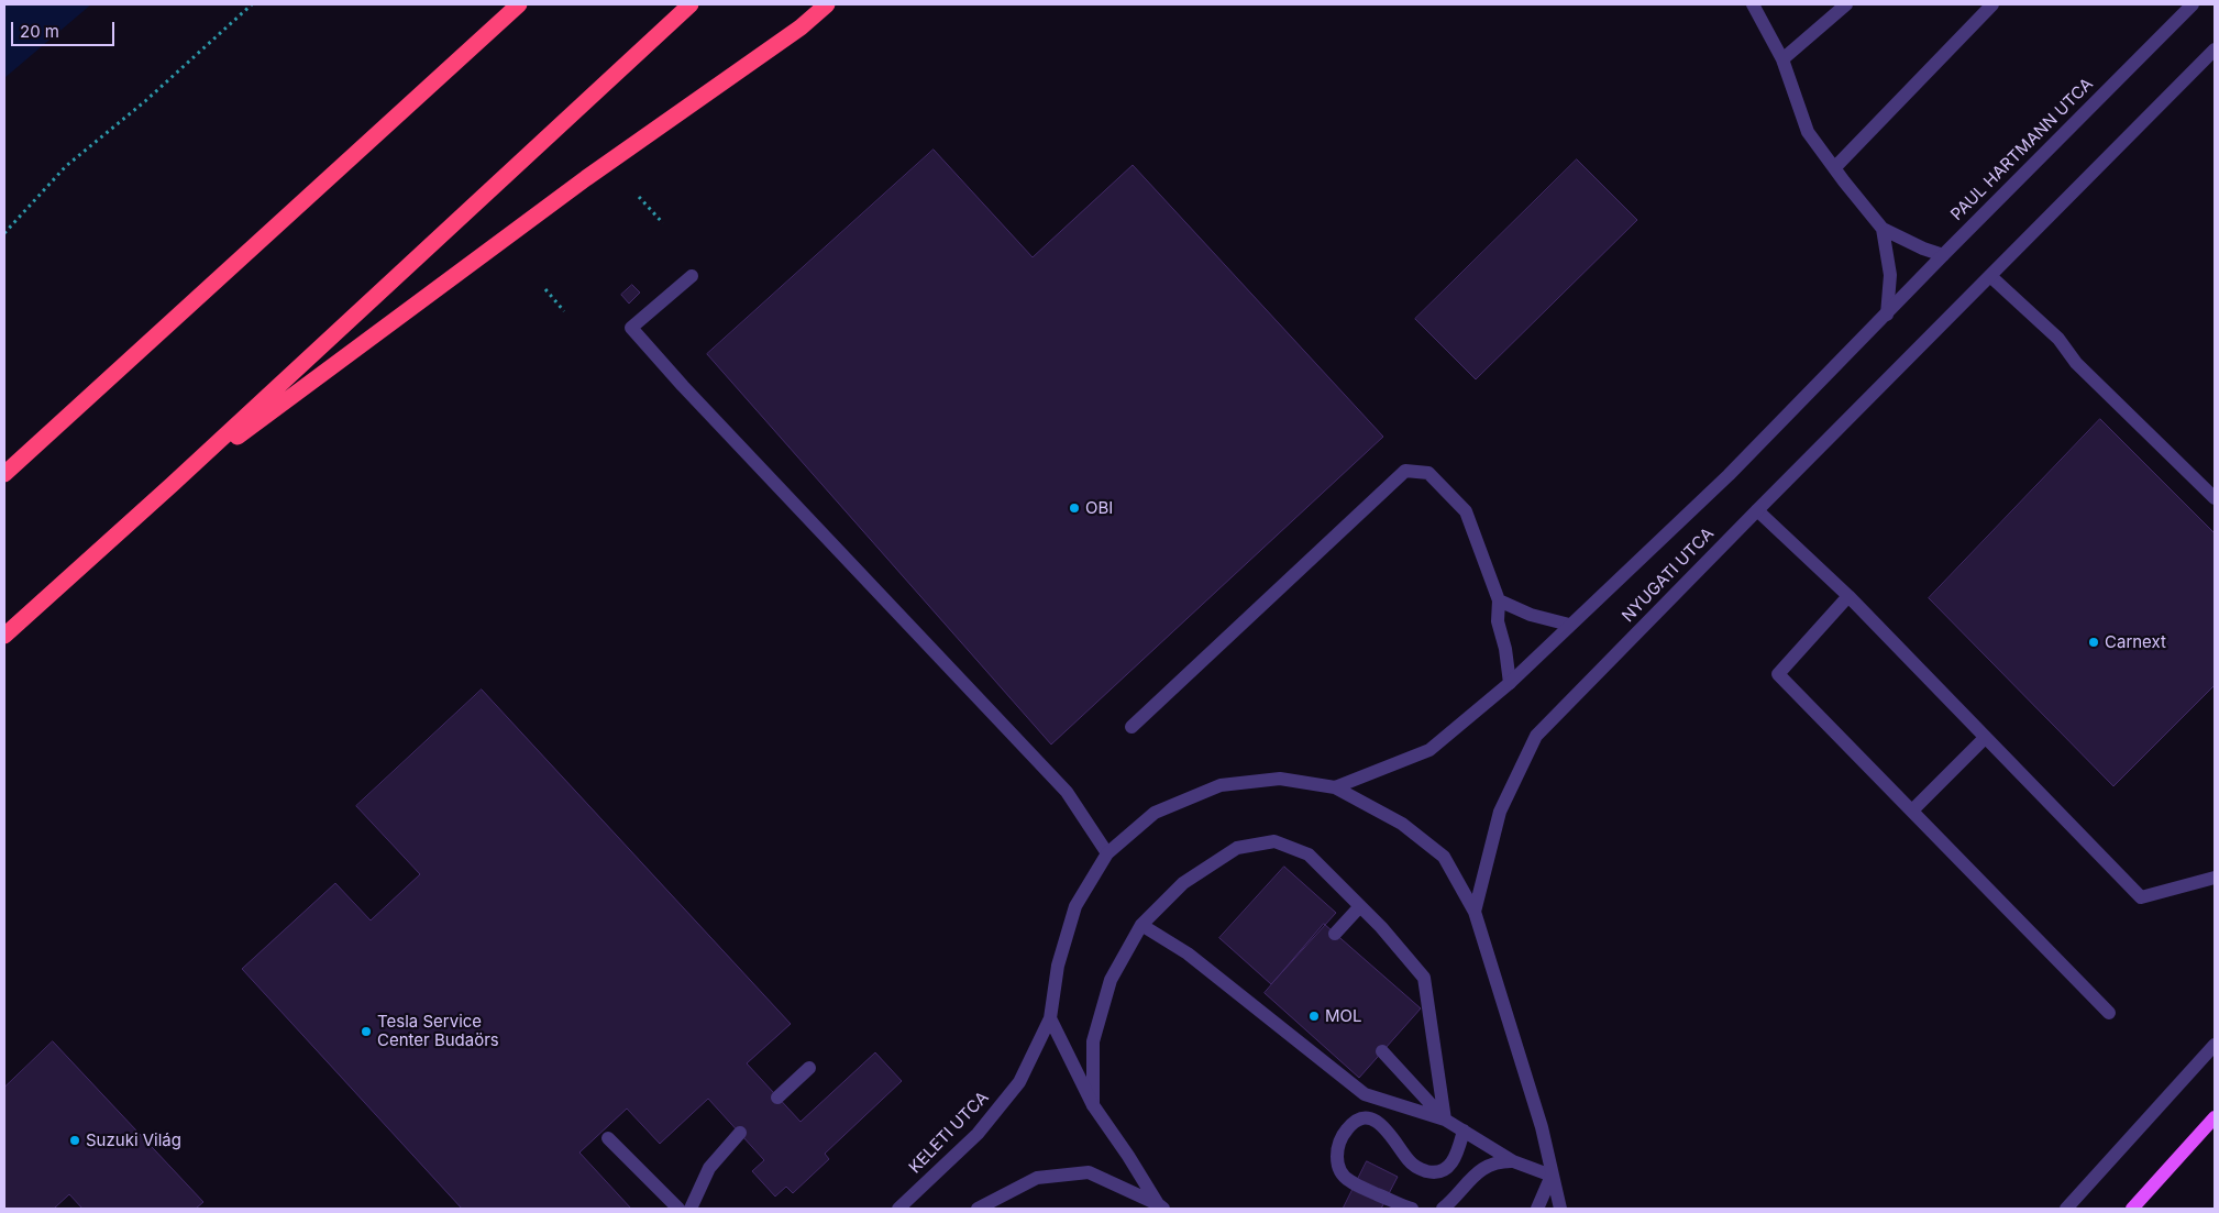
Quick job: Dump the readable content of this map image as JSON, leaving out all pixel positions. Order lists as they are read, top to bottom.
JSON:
{
  "streets": {
    "street": ["PAUL HARTMANN UTCA", "NYUGATI UTCA", "KELETI UTCA"]
  },
  "crossings": [
    ["PAUL HARTMANN UTCA", "NYUGATI UTCA"],
    ["NYUGATI UTCA", "KELETI UTCA"]
  ],
  "places": [
    "OBI",
    "Carnext",
    "MOL",
    "Tesla Service Center Budaörs",
    "Suzuki Világ"
  ],
  "scale_bar": "20 m"
}
